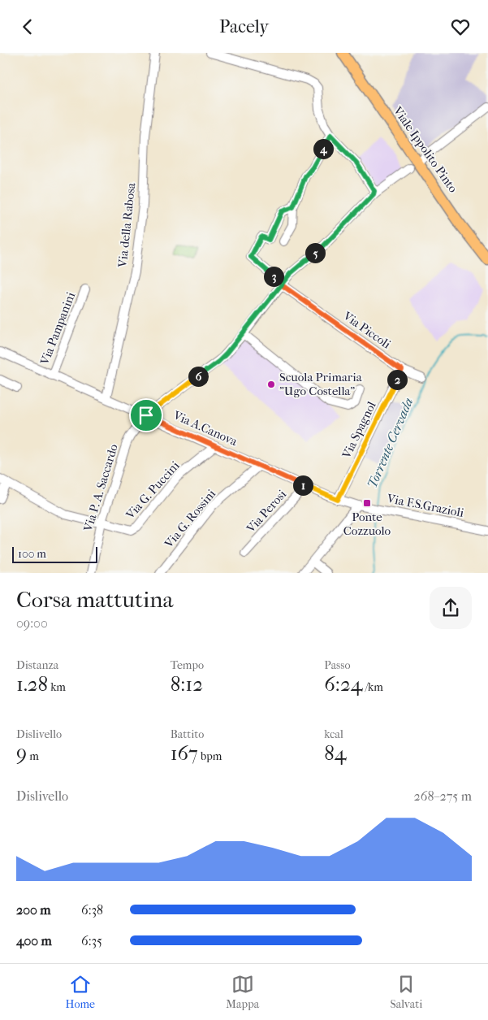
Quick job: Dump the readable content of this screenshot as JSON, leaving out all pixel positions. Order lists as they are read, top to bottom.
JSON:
{
  "streets": {
    "main road": ["Viale Ippolito Pinto"],
    "street": [
      "Via della Rabosa",
      "Via Pampanini",
      "Via Piccoli",
      "Via A.Canova",
      "Via Spagnol",
      "Via P. A. Saccardo",
      "Via G. Puccini",
      "Via F.S.Grazioli",
      "Via Perosi",
      "Via G. Rossini"
    ]
  },
  "crossings": [
    ["Viale Ippolito Pinto", "Via P. A. Saccardo"],
    ["Via della Rabosa", "Via A.Canova"],
    ["Via Pampanini", "Via A.Canova"],
    ["Via Piccoli", "Via Spagnol"],
    ["Via Piccoli", "Via P. A. Saccardo"],
    ["Via A.Canova", "Via Spagnol"],
    ["Via A.Canova", "Via P. A. Saccardo"],
    ["Via A.Canova", "Via G. Puccini"],
    ["Via A.Canova", "Via F.S.Grazioli"],
    ["Via A.Canova", "Via Perosi"],
    ["Via A.Canova", "Via G. Rossini"],
    ["Via P. A. Saccardo", "Via G. Puccini"]
  ],
  "water": ["Torrente Cervada"],
  "places": {
    "other": ["Scuola Primaria \"Ugo Costella\""],
    "transit": ["Ponte Cozzuolo"]
  },
  "scale_bar": "100 m",
  "page": {
    "header": "Pacely",
    "pins": [
      "4",
      "5",
      "3",
      "6",
      "2",
      "1"
    ],
    "scale": "100 m",
    "heading": ["Corsa mattutina", "09:00"],
    "stats": [
      ["Distanza", "1.28 km"],
      ["Tempo", "8:12"],
      ["Passo", "6:24 /km"],
      ["Dislivello", "9 m"],
      ["Battito", "167 bpm"],
      ["kcal", "84"]
    ],
    "chart": ["Dislivello", "268–275 m"],
    "list": [
      {
        "name": "200 m",
        "note": "6:38"
      },
      {
        "name": "400 m",
        "note": "6:35"
      }
    ],
    "tabs": ["Home", "Mappa", "Salvati"]
  }
}
